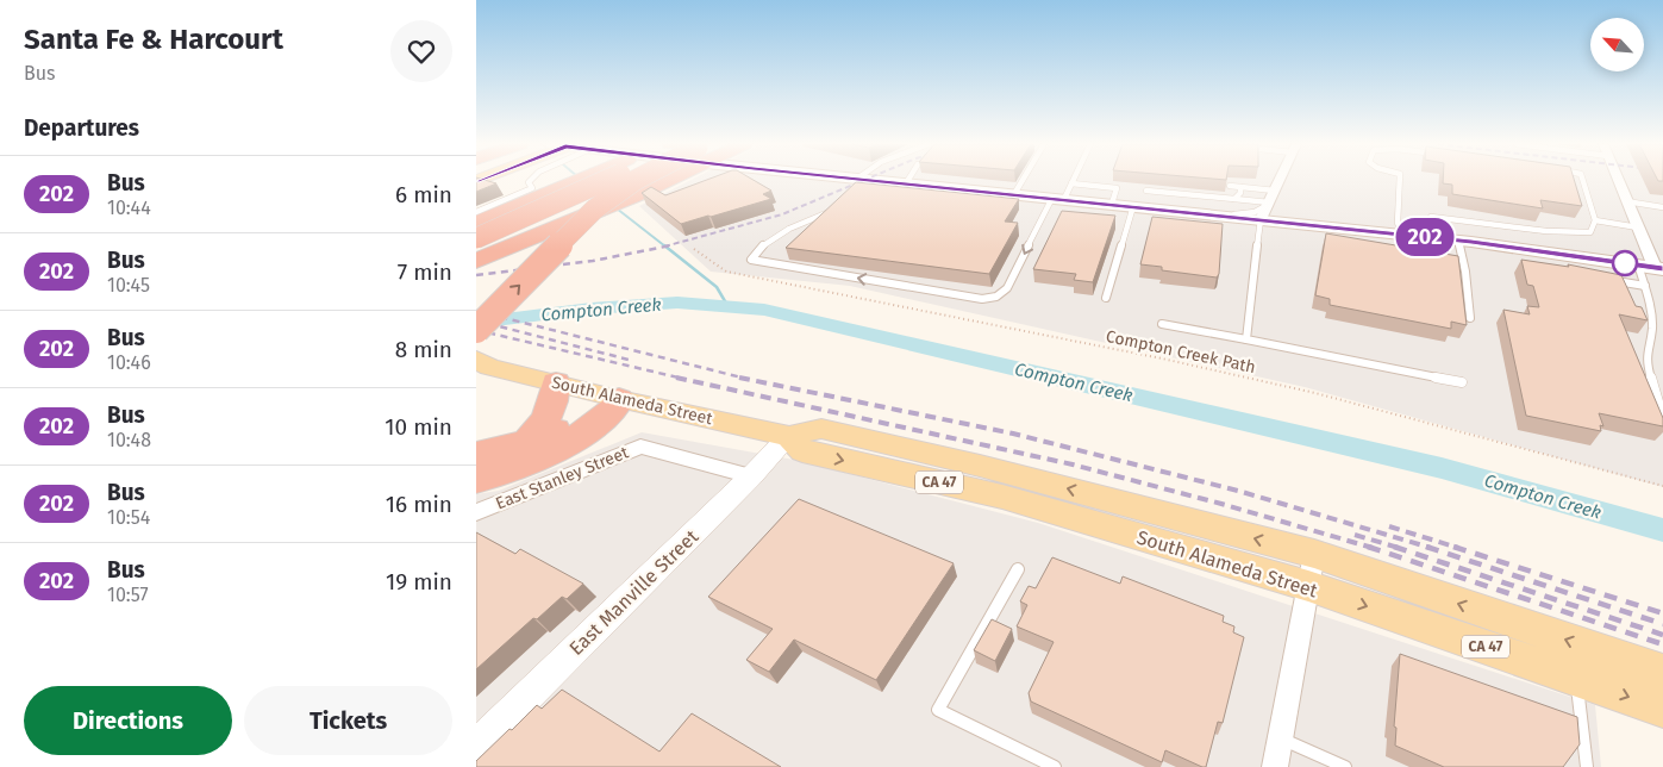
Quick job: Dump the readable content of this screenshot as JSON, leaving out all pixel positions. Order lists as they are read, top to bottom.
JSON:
{
  "streets": {
    "main road": ["South Alameda Street", "CA 47"],
    "street": ["East Stanley Street", "East Manville Street"],
    "path": ["Compton Creek Path"]
  },
  "crossings": [
    ["South Alameda Street", "East Manville Street"],
    ["East Stanley Street", "East Manville Street"]
  ],
  "water": ["Compton Creek"],
  "lines": ["bus line 202"],
  "north": "top left",
  "page": {
    "heading": [
      ["Santa Fe & Harcourt", "Bus"],
      "Departures"
    ],
    "on_map": "202",
    "list": [
      {
        "mark": "202",
        "name": "Bus",
        "note": "10:44",
        "value": "6 min"
      },
      {
        "mark": "202",
        "name": "Bus",
        "note": "10:45",
        "value": "7 min"
      },
      {
        "mark": "202",
        "name": "Bus",
        "note": "10:46",
        "value": "8 min"
      },
      {
        "mark": "202",
        "name": "Bus",
        "note": "10:48",
        "value": "10 min"
      },
      {
        "mark": "202",
        "name": "Bus",
        "note": "10:54",
        "value": "16 min"
      },
      {
        "mark": "202",
        "name": "Bus",
        "note": "10:57",
        "value": "19 min"
      }
    ],
    "buttons": ["Directions", "Tickets"]
  }
}
